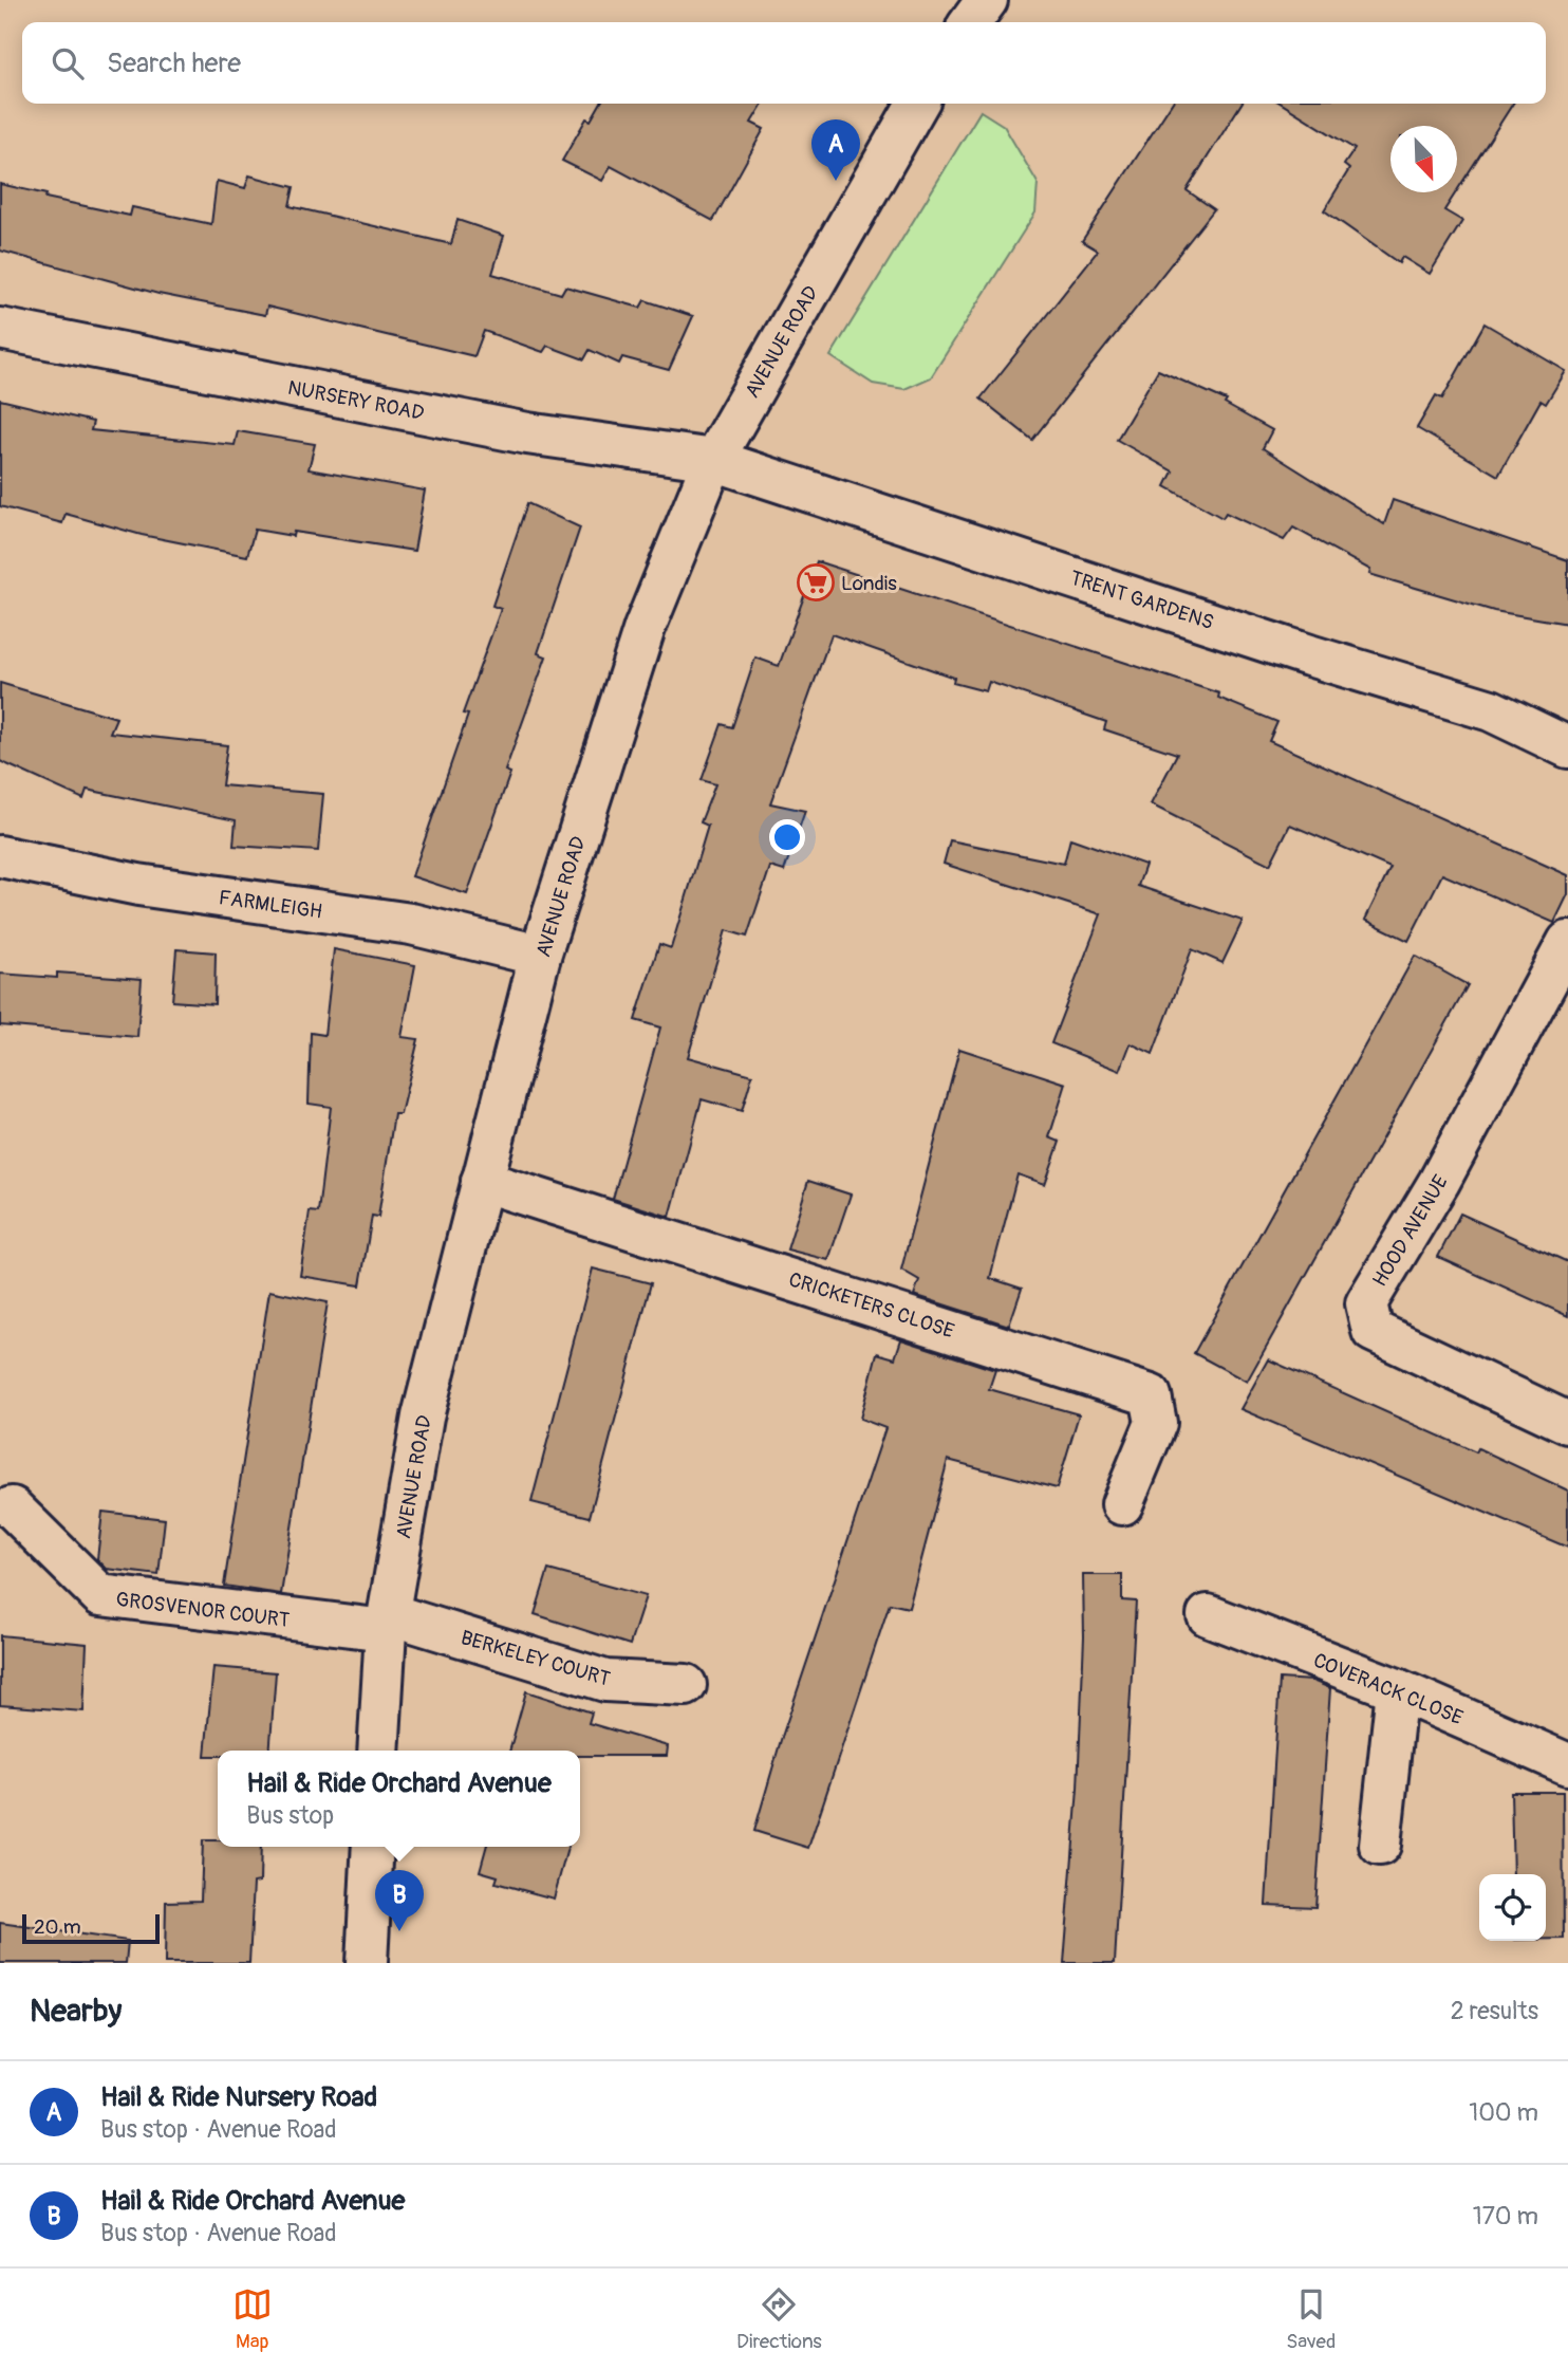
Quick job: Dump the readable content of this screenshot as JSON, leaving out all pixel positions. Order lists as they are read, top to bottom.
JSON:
{
  "streets": {
    "street": [
      "AVENUE ROAD",
      "NURSERY ROAD",
      "TRENT GARDENS",
      "FARMLEIGH",
      "HOOD AVENUE",
      "CRICKETERS CLOSE",
      "GROSVENOR COURT",
      "BERKELEY COURT",
      "COVERACK CLOSE"
    ]
  },
  "crossings": [
    ["AVENUE ROAD", "NURSERY ROAD"],
    ["AVENUE ROAD", "TRENT GARDENS"],
    ["AVENUE ROAD", "FARMLEIGH"],
    ["AVENUE ROAD", "CRICKETERS CLOSE"],
    ["AVENUE ROAD", "GROSVENOR COURT"],
    ["AVENUE ROAD", "BERKELEY COURT"],
    ["NURSERY ROAD", "TRENT GARDENS"],
    ["GROSVENOR COURT", "BERKELEY COURT"]
  ],
  "places": {
    "supermarket": ["Londis"]
  },
  "scale_bar": "20 m",
  "north": "bottom right",
  "page": {
    "search": "Search here",
    "pins": ["A", "B"],
    "popup": ["Hail & Ride Orchard Avenue", "Bus stop"],
    "scale": "20 m",
    "heading": ["Nearby", "2 results"],
    "list": [
      {
        "mark": "A",
        "name": "Hail & Ride Nursery Road",
        "note": "Bus stop · Avenue Road",
        "value": "100 m"
      },
      {
        "mark": "B",
        "name": "Hail & Ride Orchard Avenue",
        "note": "Bus stop · Avenue Road",
        "value": "170 m"
      }
    ],
    "nav": ["Map", "Directions", "Saved"]
  }
}
